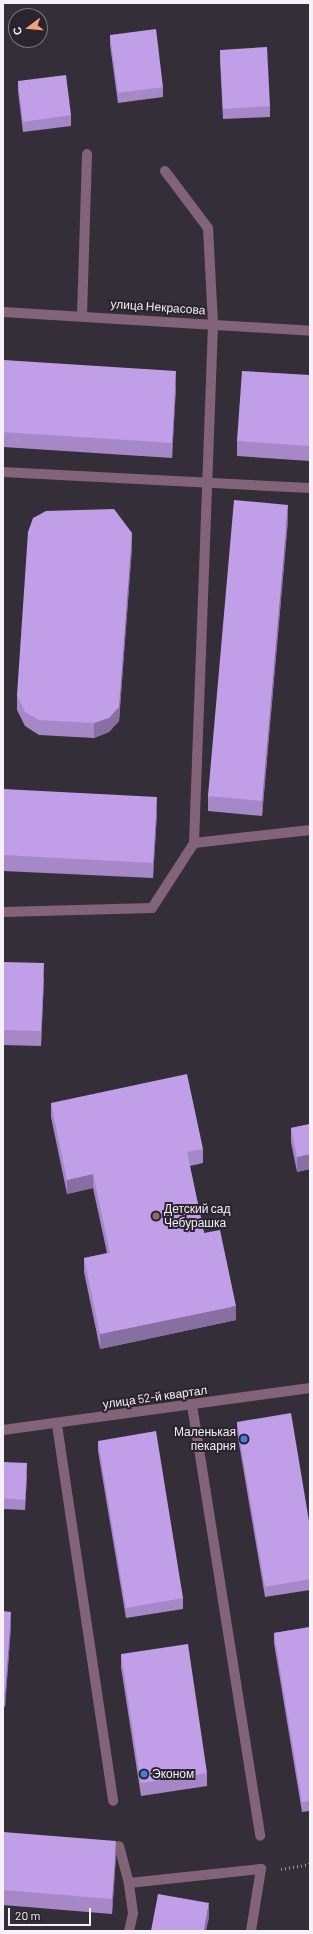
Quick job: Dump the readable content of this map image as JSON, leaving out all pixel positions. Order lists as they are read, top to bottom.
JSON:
{
  "streets": {
    "street": ["улица Некрасова", "улица 52-й квартал"]
  },
  "places": ["Детский сад Чебурашка", "Маленькая пекарня", "Эконом"],
  "scale_bar": "20 m",
  "north": "left"
}
